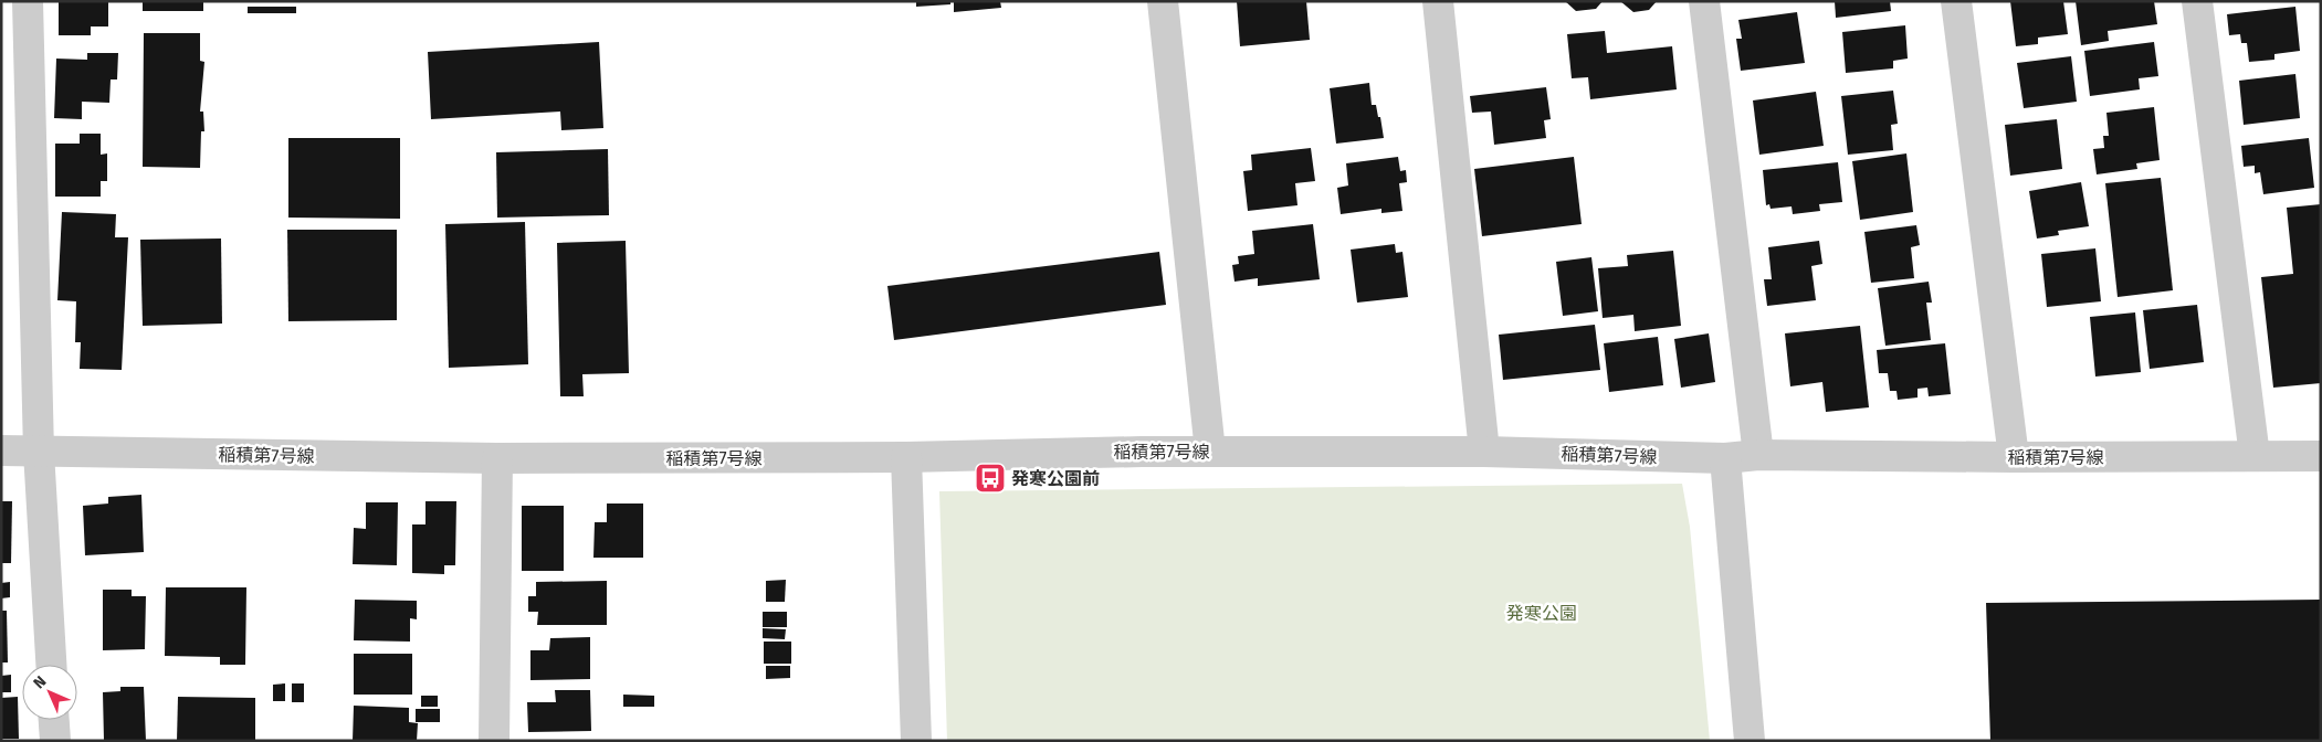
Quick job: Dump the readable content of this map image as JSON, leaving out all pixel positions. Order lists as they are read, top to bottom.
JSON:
{
  "streets": {
    "street": ["稲積第7号線"]
  },
  "parks": ["発寒公園"],
  "places": {
    "bus stop": ["発寒公園前"]
  },
  "north": "top left"
}
